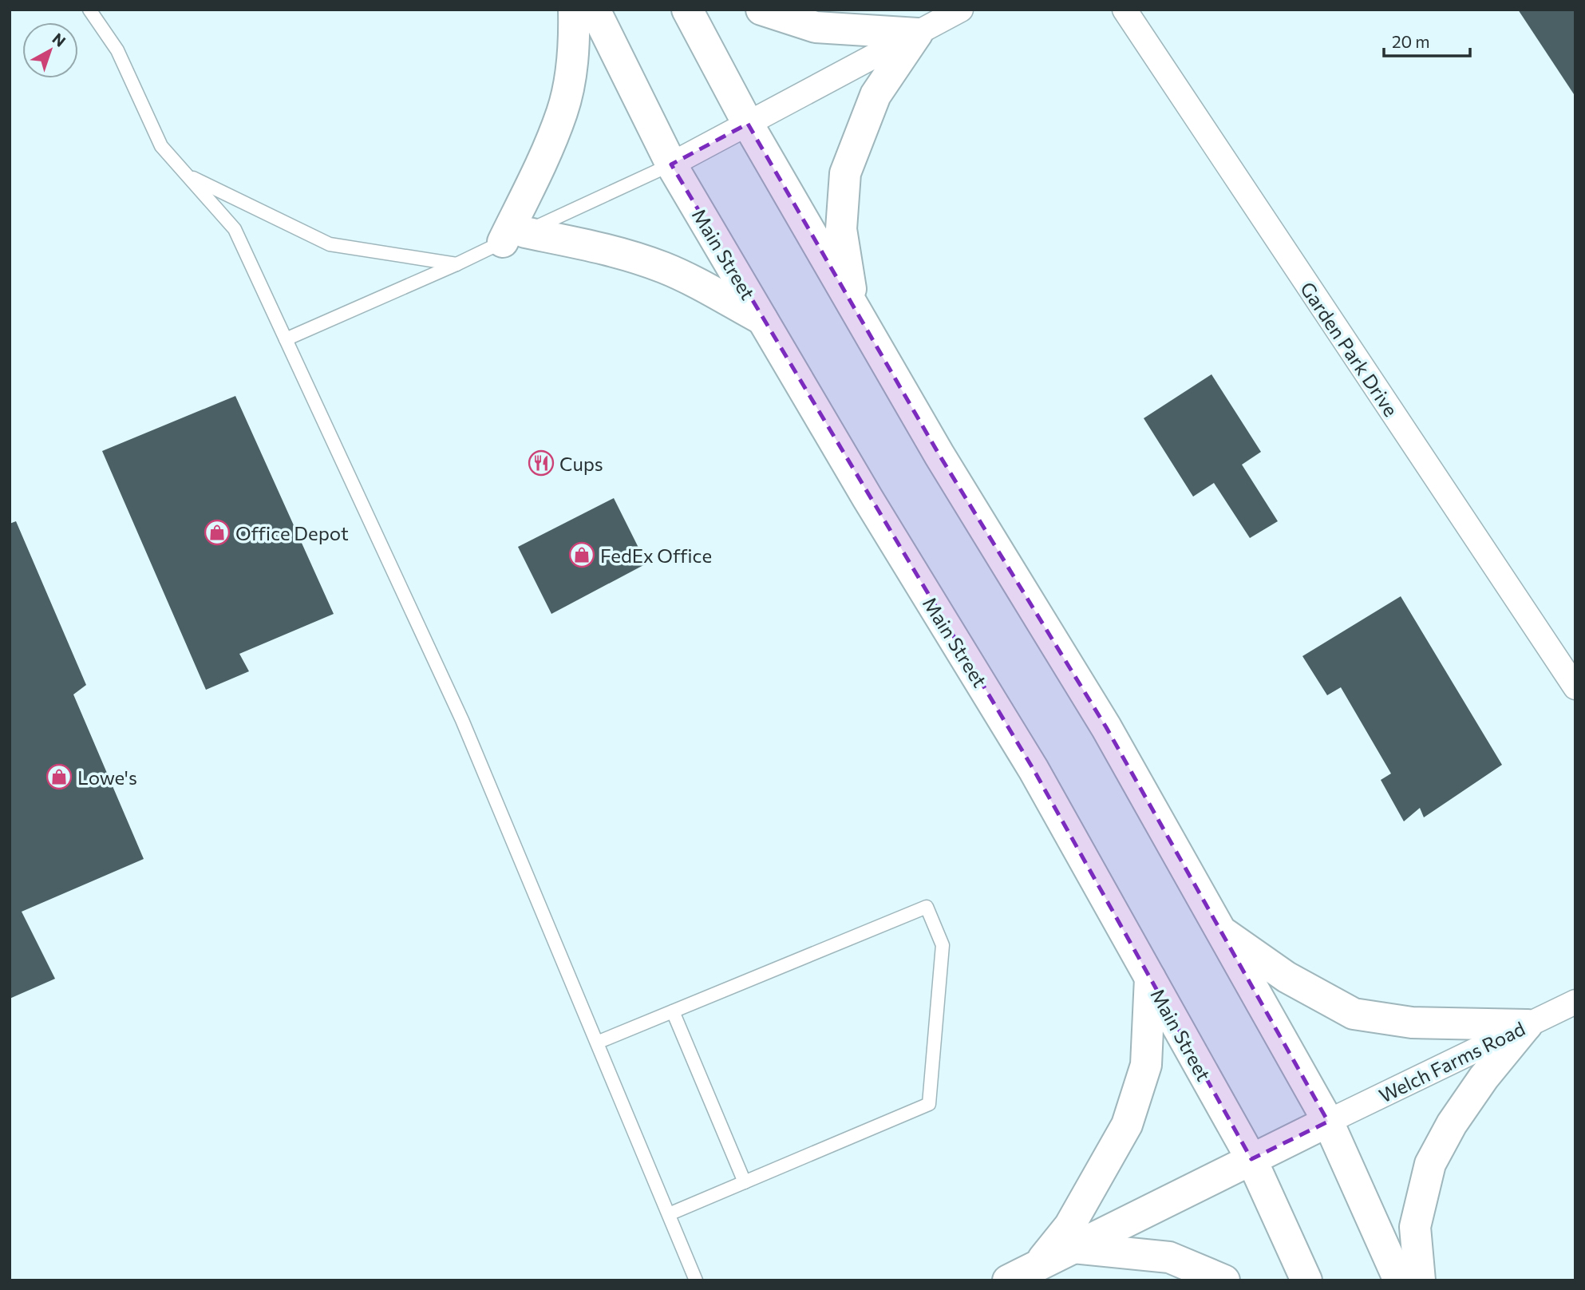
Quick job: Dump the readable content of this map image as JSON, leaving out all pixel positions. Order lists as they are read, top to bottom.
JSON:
{
  "streets": {
    "main road": ["Main Street"],
    "street": ["Garden Park Drive", "Welch Farms Road"]
  },
  "places": {
    "restaurant": ["Cups"],
    "shop": ["Office Depot", "FedEx Office", "Lowe's"]
  },
  "scale_bar": "20 m",
  "north": "top right"
}
